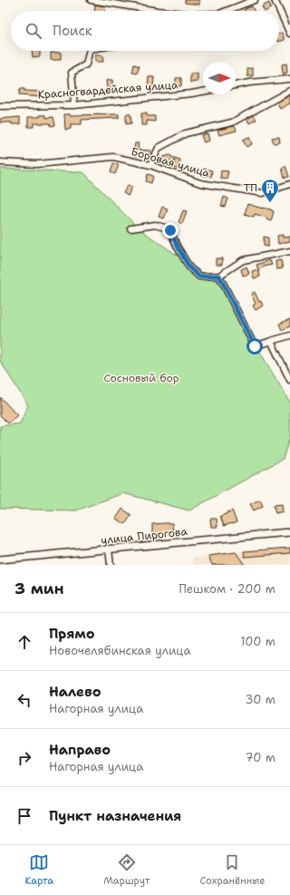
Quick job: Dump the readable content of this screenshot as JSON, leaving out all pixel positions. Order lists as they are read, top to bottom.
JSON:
{
  "streets": {
    "street": ["Красногвардейская улица", "Боровая улица", "улица Пирогова"]
  },
  "parks": ["Сосновый бор"],
  "places": {
    "building": ["ТП"]
  },
  "north": "right",
  "page": {
    "search": "Поиск",
    "heading": ["3 мин", "Пешком · 200 m"],
    "list": [
      ["Прямо", "Новочелябинская улица", "100 m"],
      ["Налево", "Нагорная улица", "30 m"],
      ["Направо", "Нагорная улица", "70 m"],
      "Пункт назначения"
    ],
    "nav": ["Карта", "Маршрут", "Сохранённые"]
  }
}
